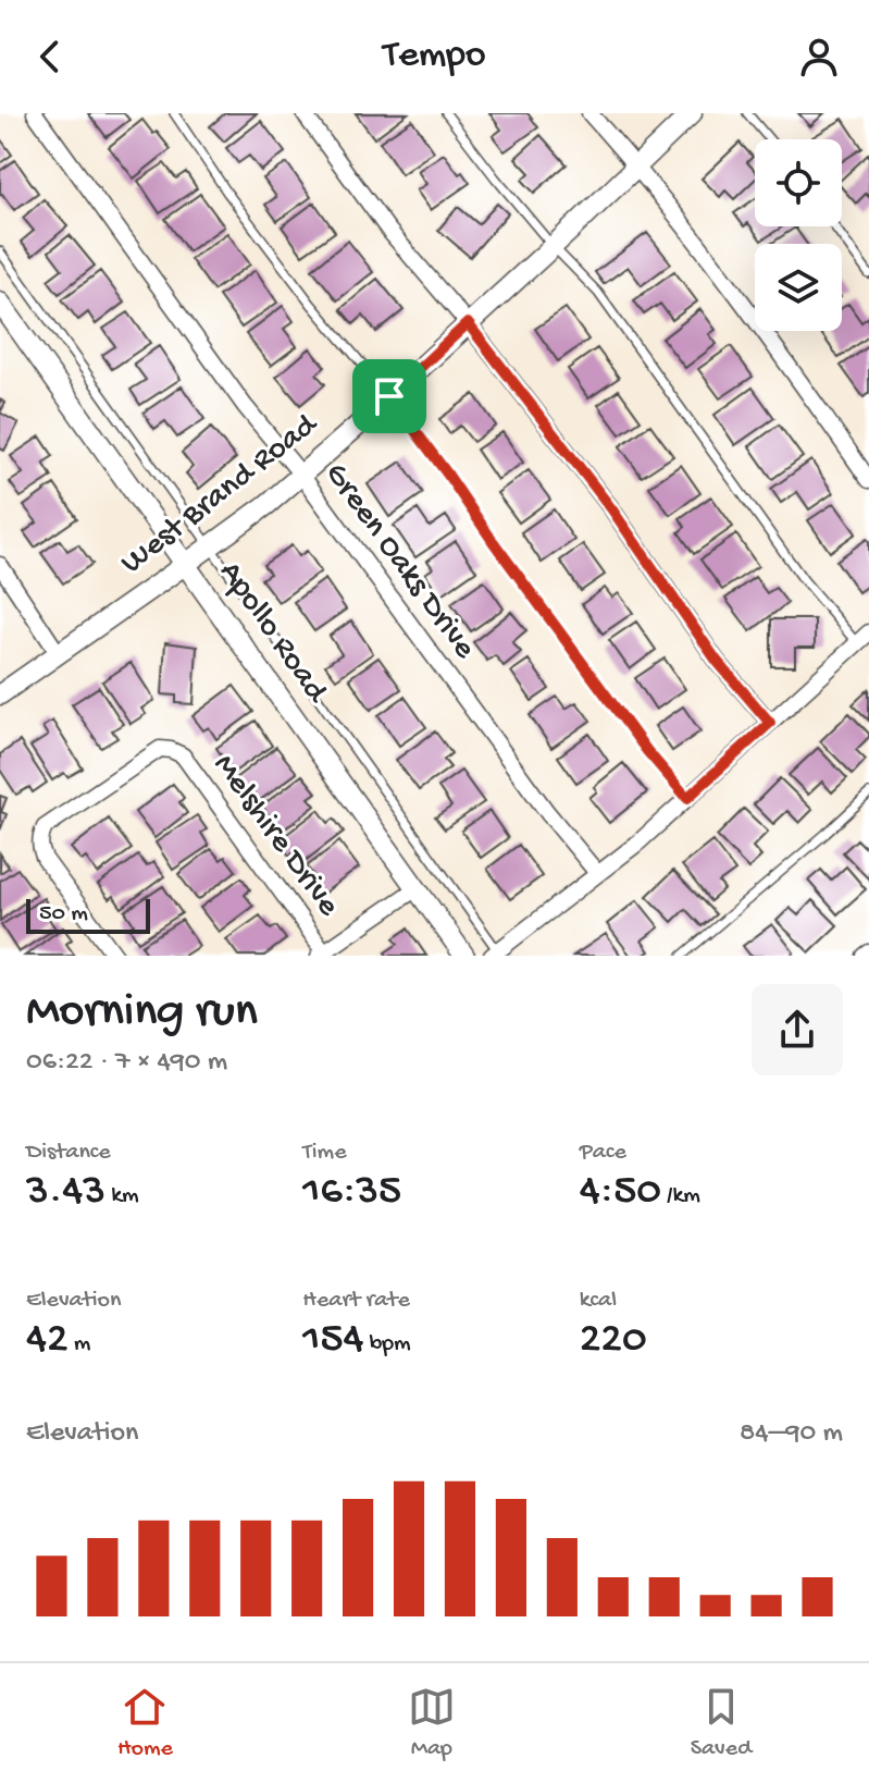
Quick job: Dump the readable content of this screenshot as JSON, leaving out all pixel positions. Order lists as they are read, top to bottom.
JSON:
{
  "streets": {
    "street": [
      "West Brand Road",
      "Green Oaks Drive",
      "Apollo Road",
      "Melshire Drive"
    ]
  },
  "crossings": [
    ["West Brand Road", "Green Oaks Drive"],
    ["West Brand Road", "Apollo Road"],
    ["Apollo Road", "Melshire Drive"]
  ],
  "scale_bar": "50 m",
  "page": {
    "header": "Tempo",
    "scale": "50 m",
    "heading": ["Morning run", "06:22 · 7 × 490 m"],
    "stats": [
      ["Distance", "3.43 km"],
      ["Time", "16:35"],
      ["Pace", "4:50 /km"],
      ["Elevation", "42 m"],
      ["Heart rate", "154 bpm"],
      ["kcal", "220"]
    ],
    "chart": ["Elevation", "84–90 m"],
    "tabs": ["Home", "Map", "Saved"]
  }
}
